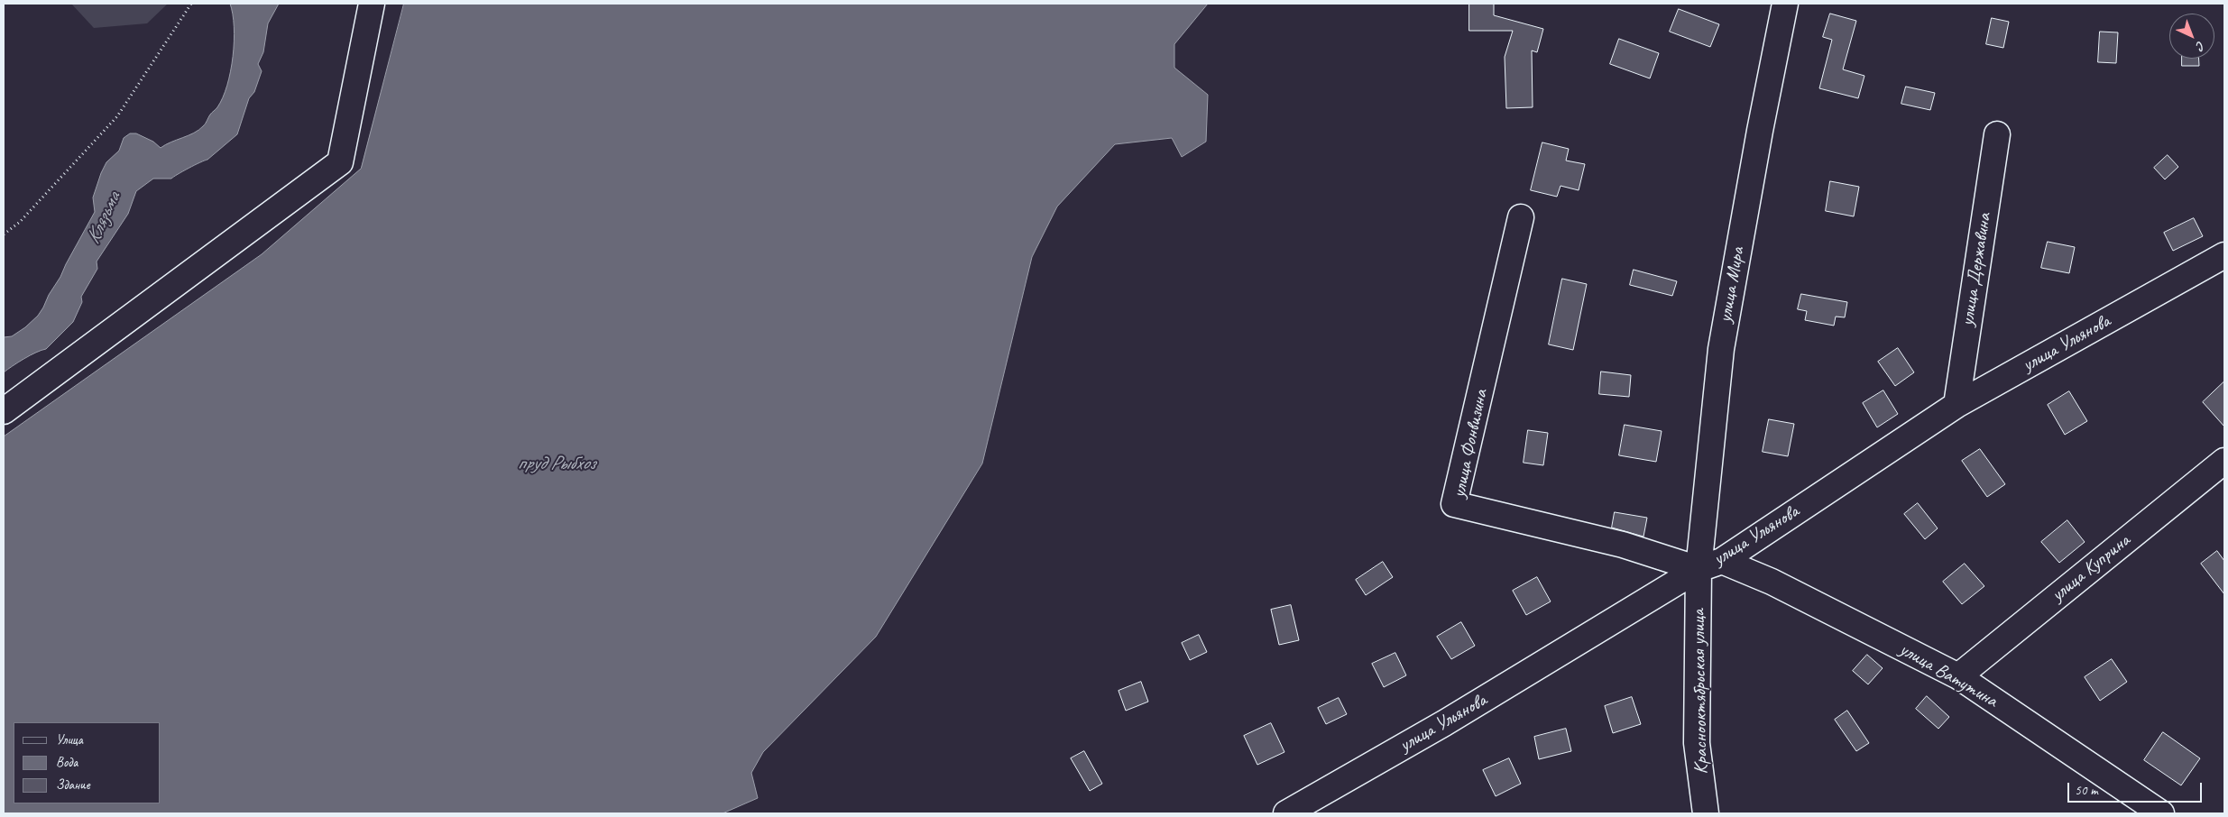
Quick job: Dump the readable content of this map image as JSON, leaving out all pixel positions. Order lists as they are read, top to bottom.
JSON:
{
  "streets": {
    "street": [
      "улица Державина",
      "улица Мира",
      "улица Ульянова",
      "улица Фонвизина",
      "улица Куприна",
      "улица Ватутина",
      "Краснооктябрьская улица"
    ]
  },
  "crossings": [
    ["улица Державина", "улица Ульянова"],
    ["улица Мира", "улица Ульянова"],
    ["улица Мира", "улица Фонвизина"],
    ["улица Мира", "Краснооктябрьская улица"],
    ["улица Ульянова", "улица Фонвизина"],
    ["улица Ульянова", "улица Ватутина"],
    ["улица Ульянова", "Краснооктябрьская улица"],
    ["улица Фонвизина", "Краснооктябрьская улица"],
    ["улица Куприна", "улица Ватутина"]
  ],
  "water": ["Клязьма", "пруд Рыбхоз"],
  "legend": ["Улица", "Вода", "Здание"],
  "scale_bar": "50 m",
  "north": "bottom right"
}
